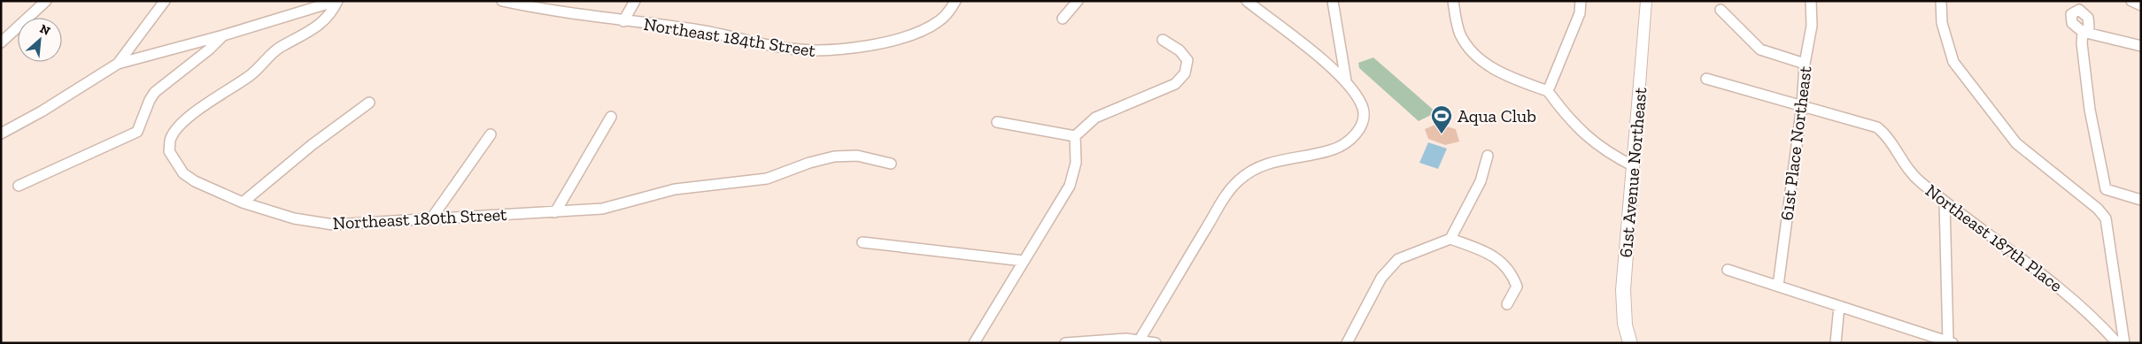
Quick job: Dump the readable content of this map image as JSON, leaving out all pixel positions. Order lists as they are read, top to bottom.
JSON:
{
  "streets": {
    "main road": ["61st Avenue Northeast"],
    "street": [
      "Northeast 184th Street",
      "61st Place Northeast",
      "Northeast 180th Street",
      "Northeast 187th Place"
    ]
  },
  "places": {
    "sports": ["Aqua Club"]
  },
  "north": "top right"
}
